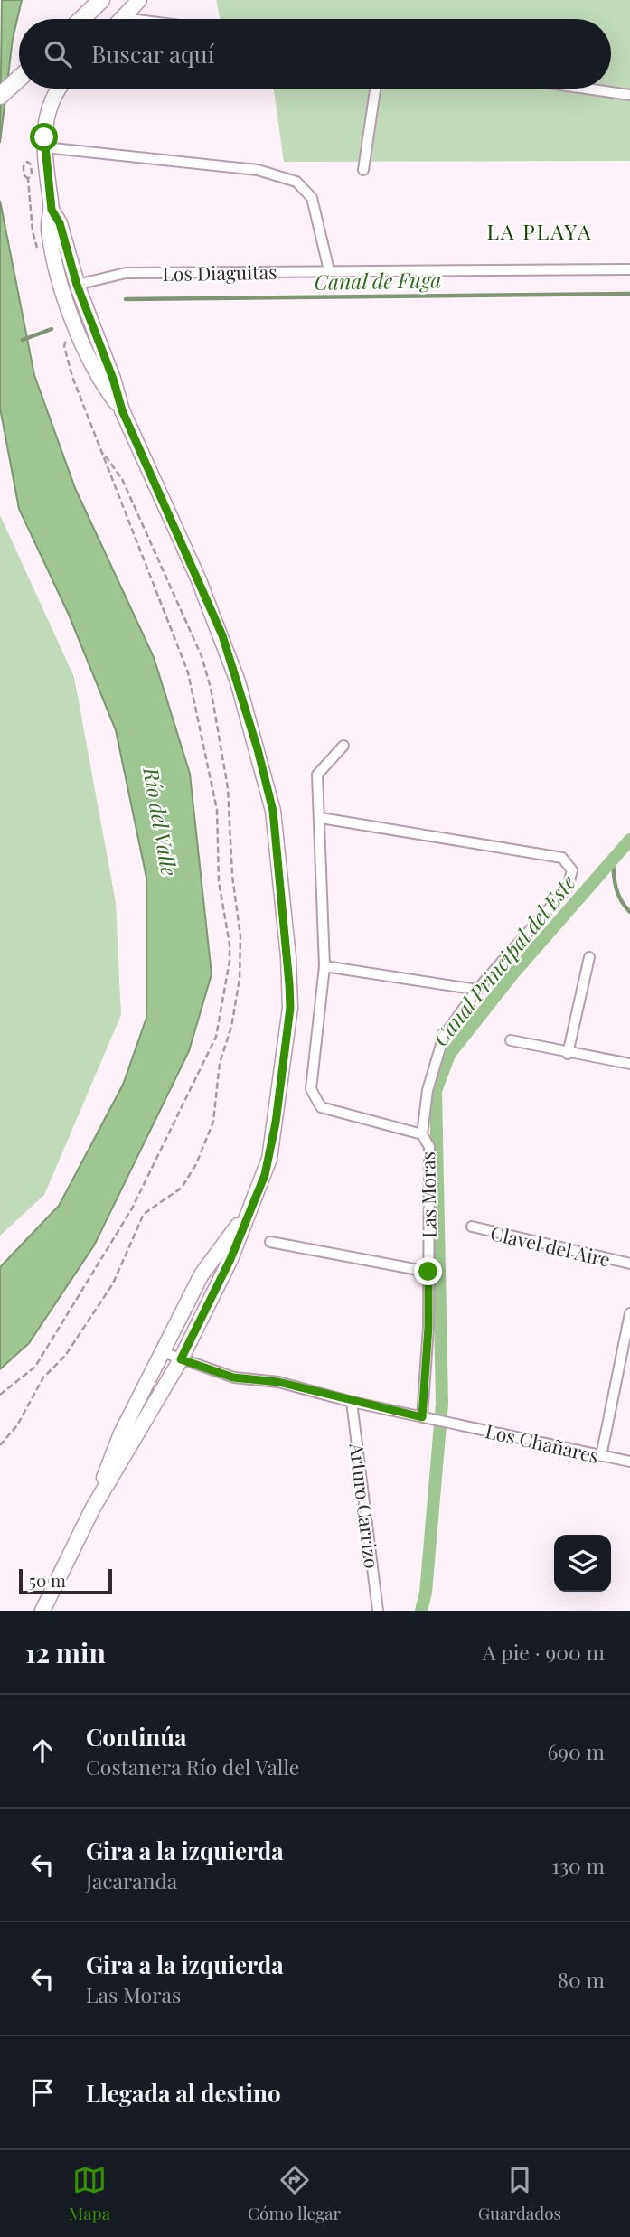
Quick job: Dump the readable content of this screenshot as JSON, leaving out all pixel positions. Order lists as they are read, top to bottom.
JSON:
{
  "streets": {
    "street": [
      "Los Diaguitas",
      "Las Moras",
      "Clavel del Aire",
      "Los Chañares",
      "Arturo Carrizo"
    ]
  },
  "crossings": [
    ["Las Moras", "Los Chañares"],
    ["Los Chañares", "Arturo Carrizo"]
  ],
  "districts": ["LA PLAYA"],
  "water": ["Canal de Fuga", "Río del Valle", "Canal Principal del Este"],
  "scale_bar": "50 m",
  "page": {
    "search": "Buscar aquí",
    "scale": "50 m",
    "heading": ["12 min", "A pie · 900 m"],
    "list": [
      ["Continúa", "Costanera Río del Valle", "690 m"],
      ["Gira a la izquierda", "Jacaranda", "130 m"],
      ["Gira a la izquierda", "Las Moras", "80 m"],
      "Llegada al destino"
    ],
    "nav": ["Mapa", "Cómo llegar", "Guardados"]
  }
}
